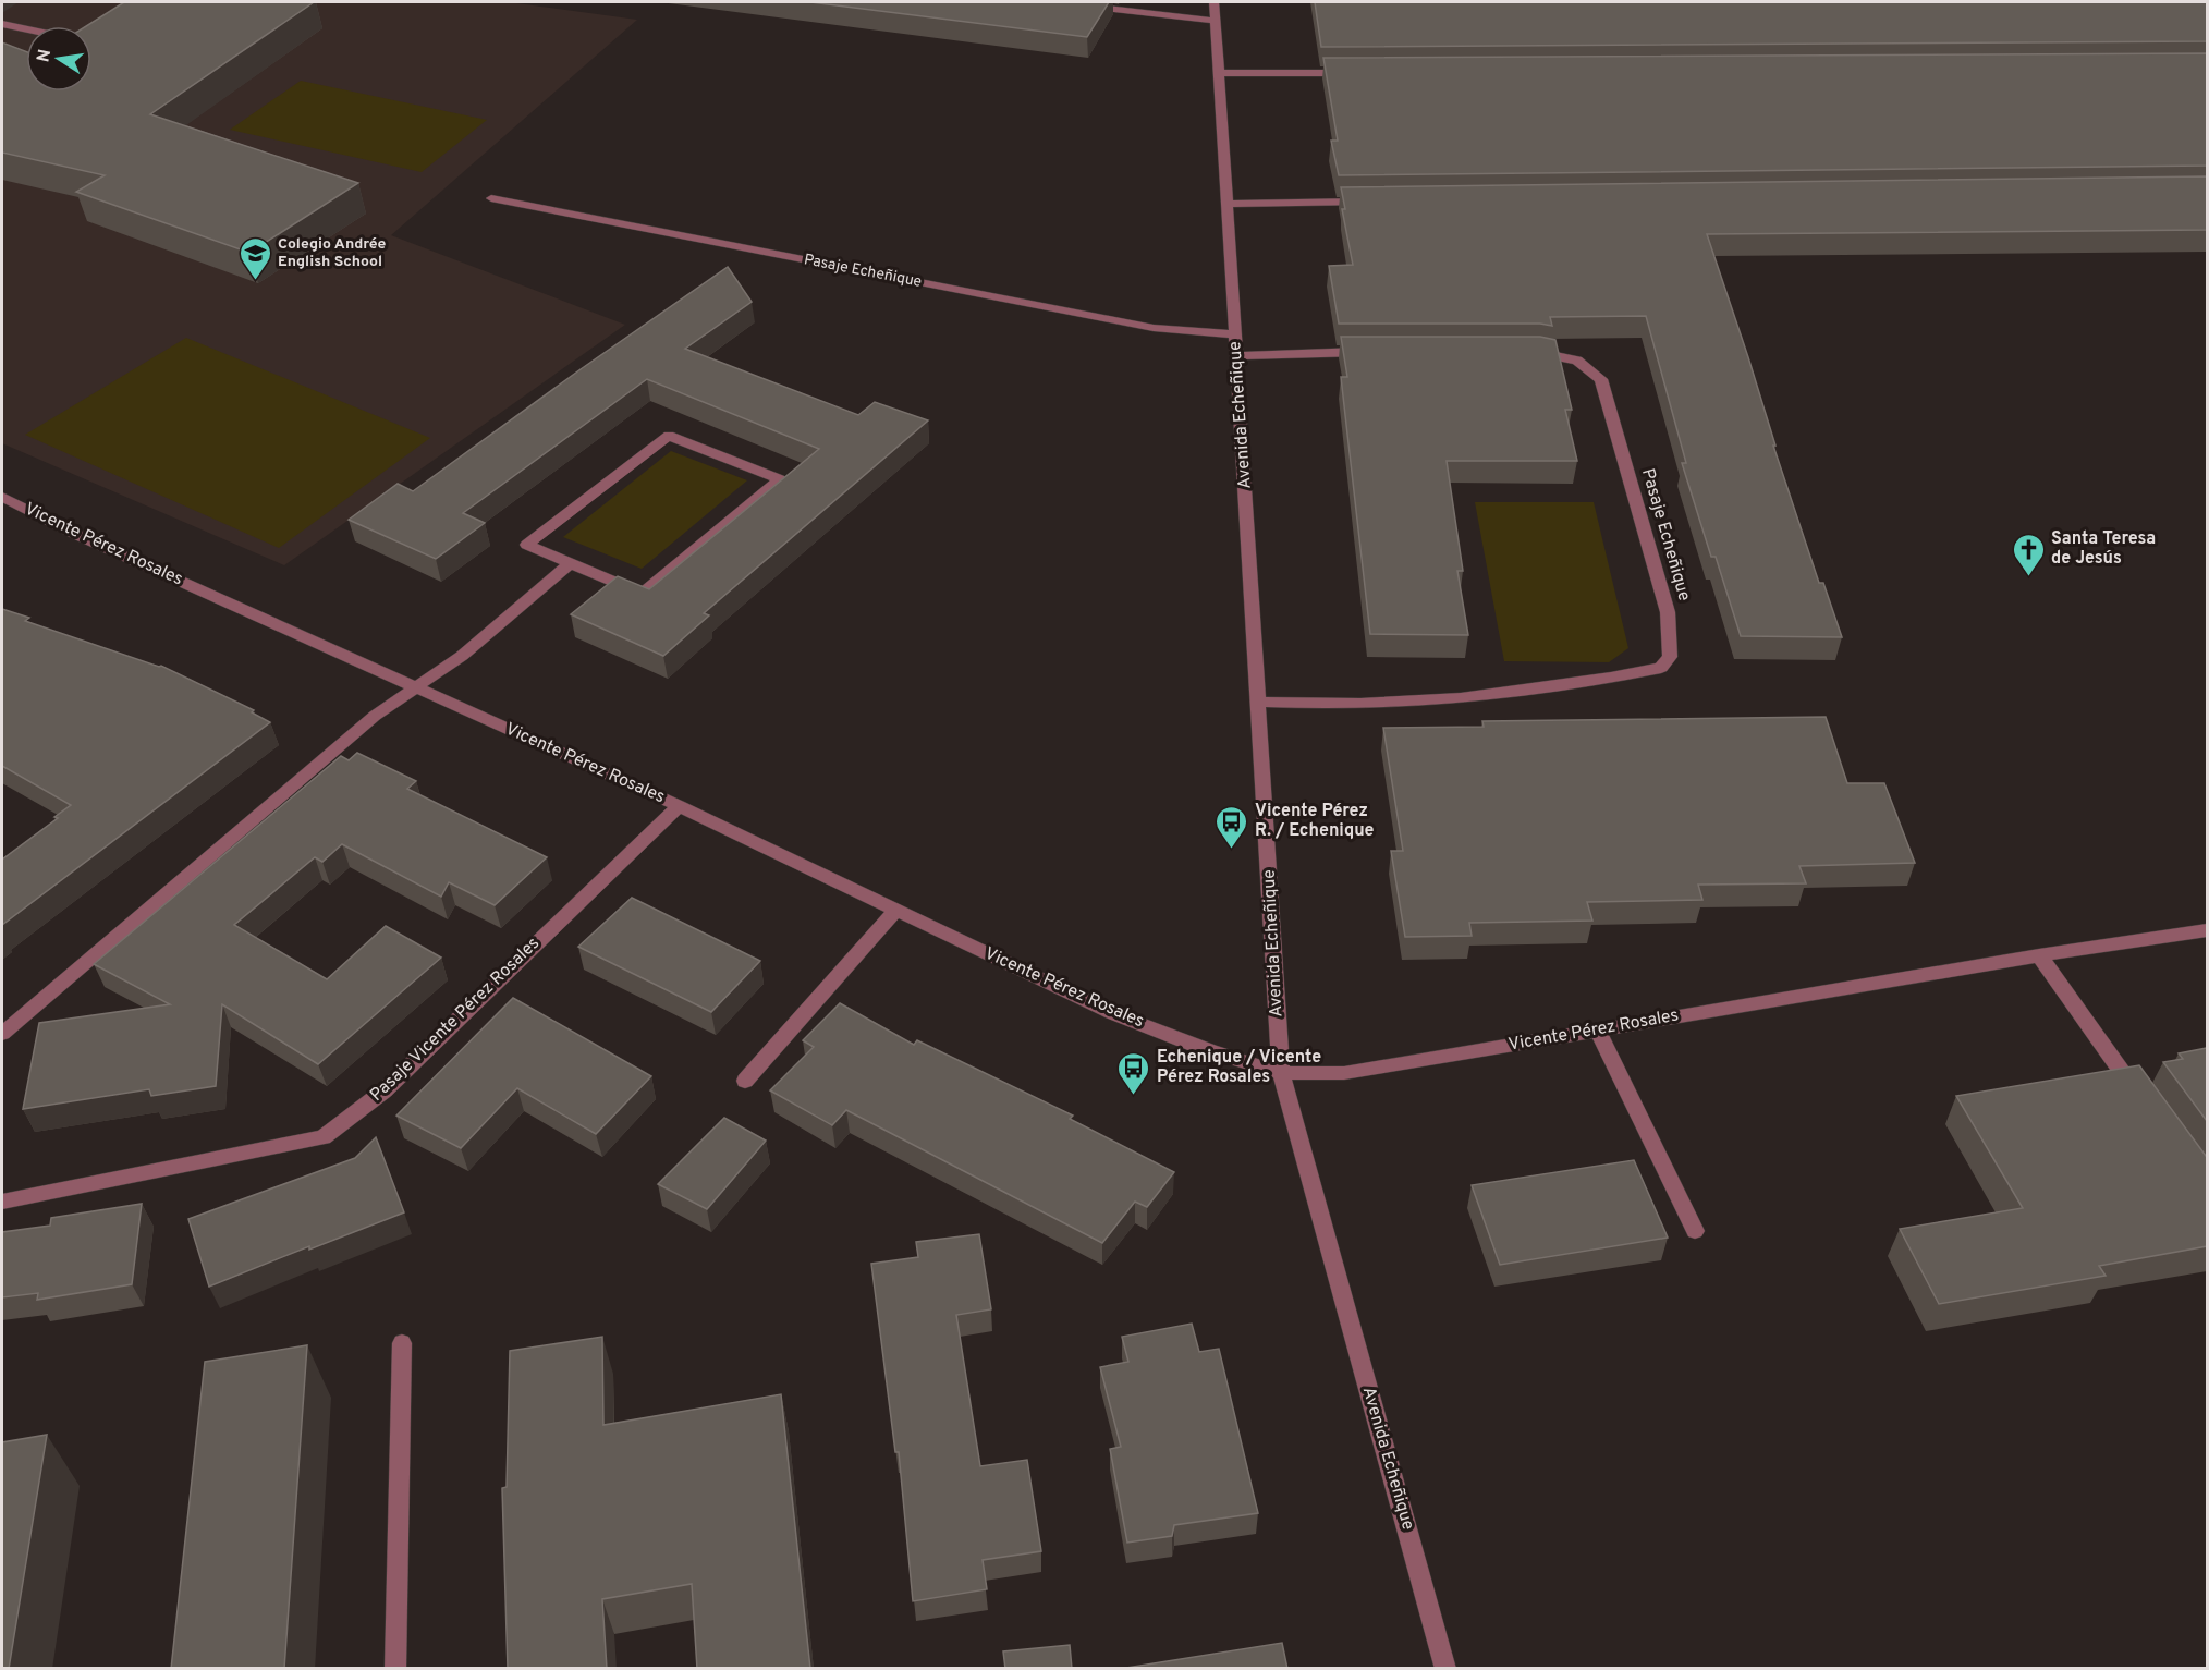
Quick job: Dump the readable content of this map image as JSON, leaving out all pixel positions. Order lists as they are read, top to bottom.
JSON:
{
  "streets": {
    "street": [
      "Pasaje Echeñique",
      "Avenida Echeñique",
      "Vicente Pérez Rosales",
      "Pasaje Vicente Pérez Rosales"
    ]
  },
  "crossings": [
    ["Pasaje Echeñique", "Avenida Echeñique"],
    ["Avenida Echeñique", "Vicente Pérez Rosales"],
    ["Vicente Pérez Rosales", "Pasaje Vicente Pérez Rosales"]
  ],
  "places": {
    "school or university": ["Colegio Andrée English School"],
    "church": ["Santa Teresa de Jesús"],
    "bus stop": ["Vicente Pérez R. / Echenique", "Echenique / Vicente Pérez Rosales"]
  },
  "north": "left"
}
